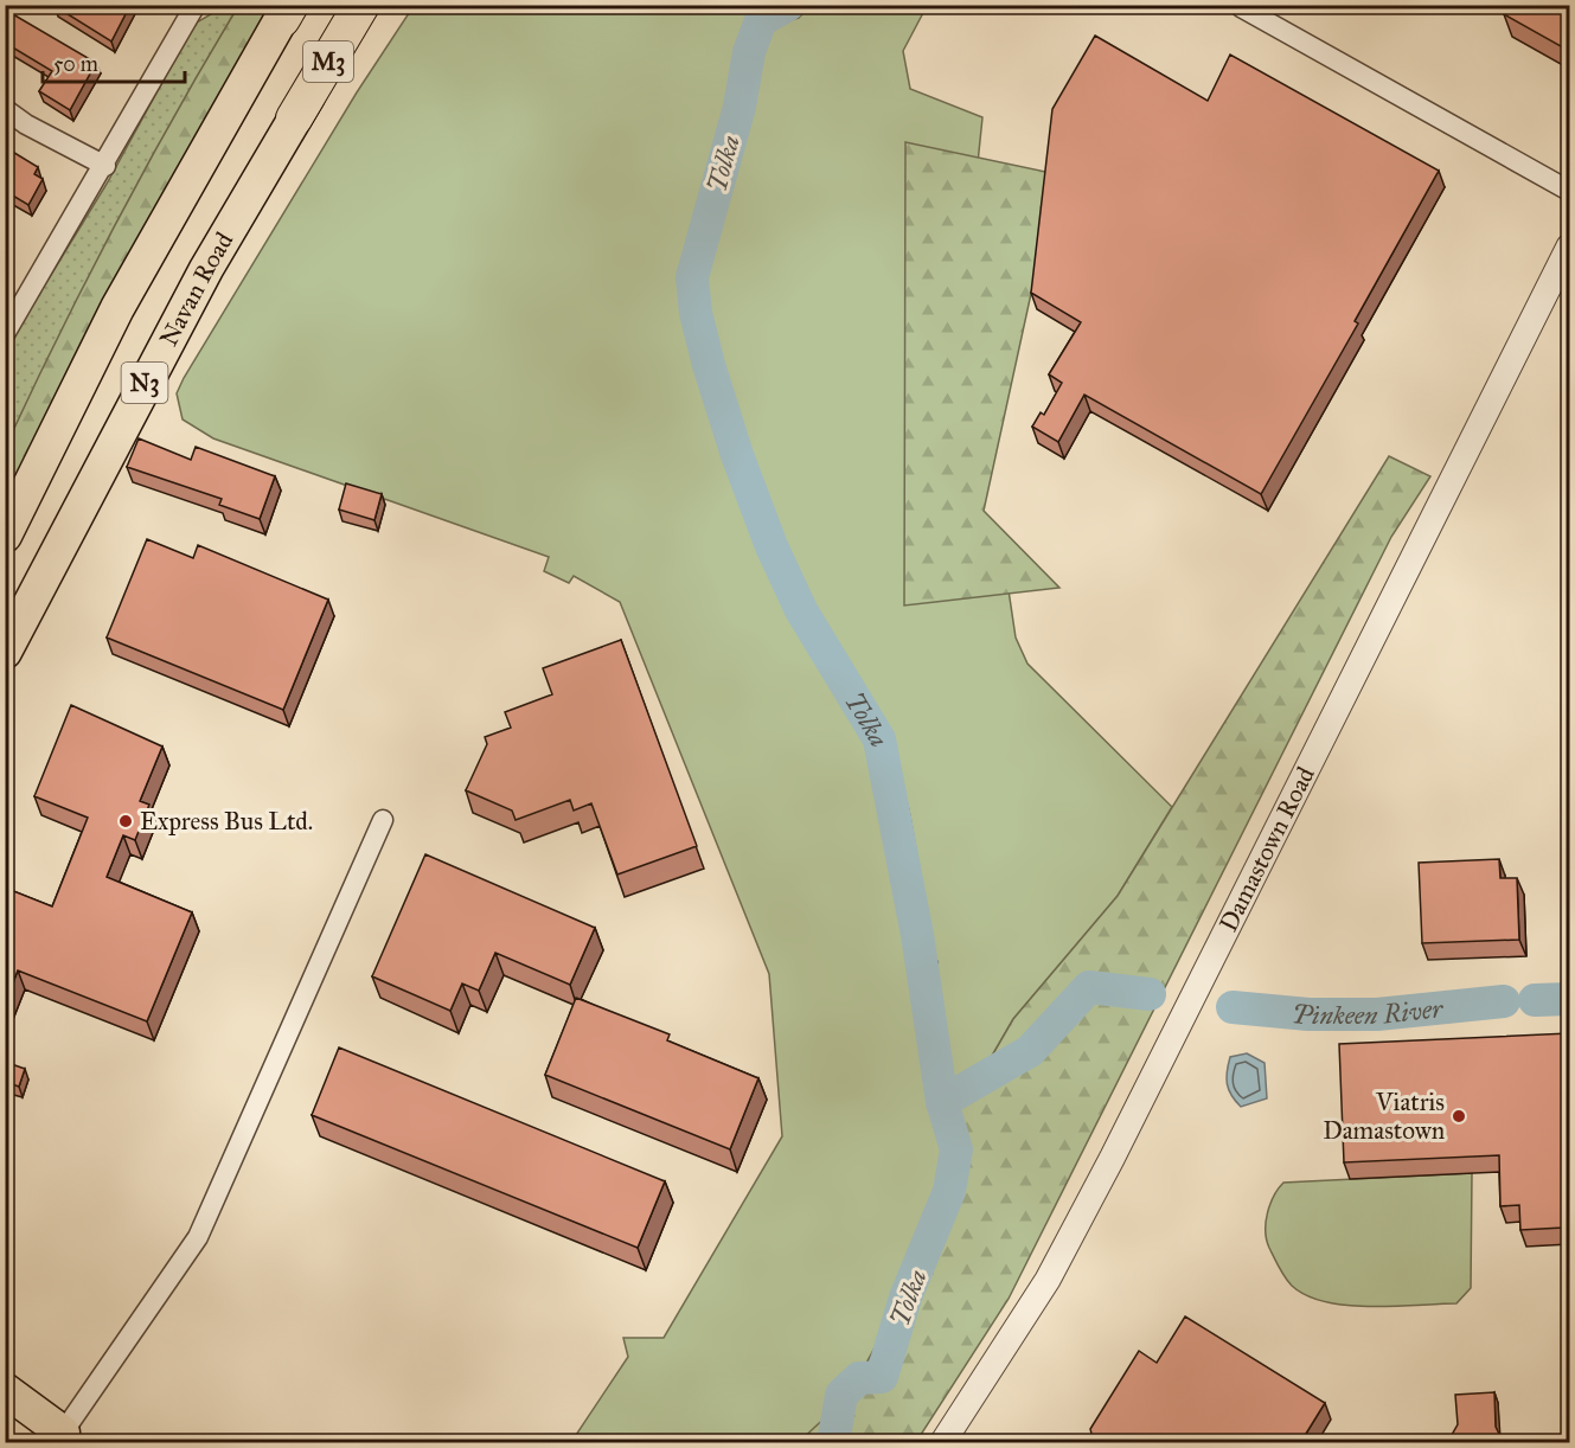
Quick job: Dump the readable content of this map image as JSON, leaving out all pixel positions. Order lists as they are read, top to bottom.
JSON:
{
  "streets": {
    "highway": ["M3", "Navan Road", "N3"],
    "street": ["Damastown Road"]
  },
  "crossings": [
    ["M3", "Navan Road"]
  ],
  "water": ["Tolka", "Pinkeen River"],
  "places": ["Express Bus Ltd.", "Viatris Damastown"],
  "scale_bar": "50 m"
}
